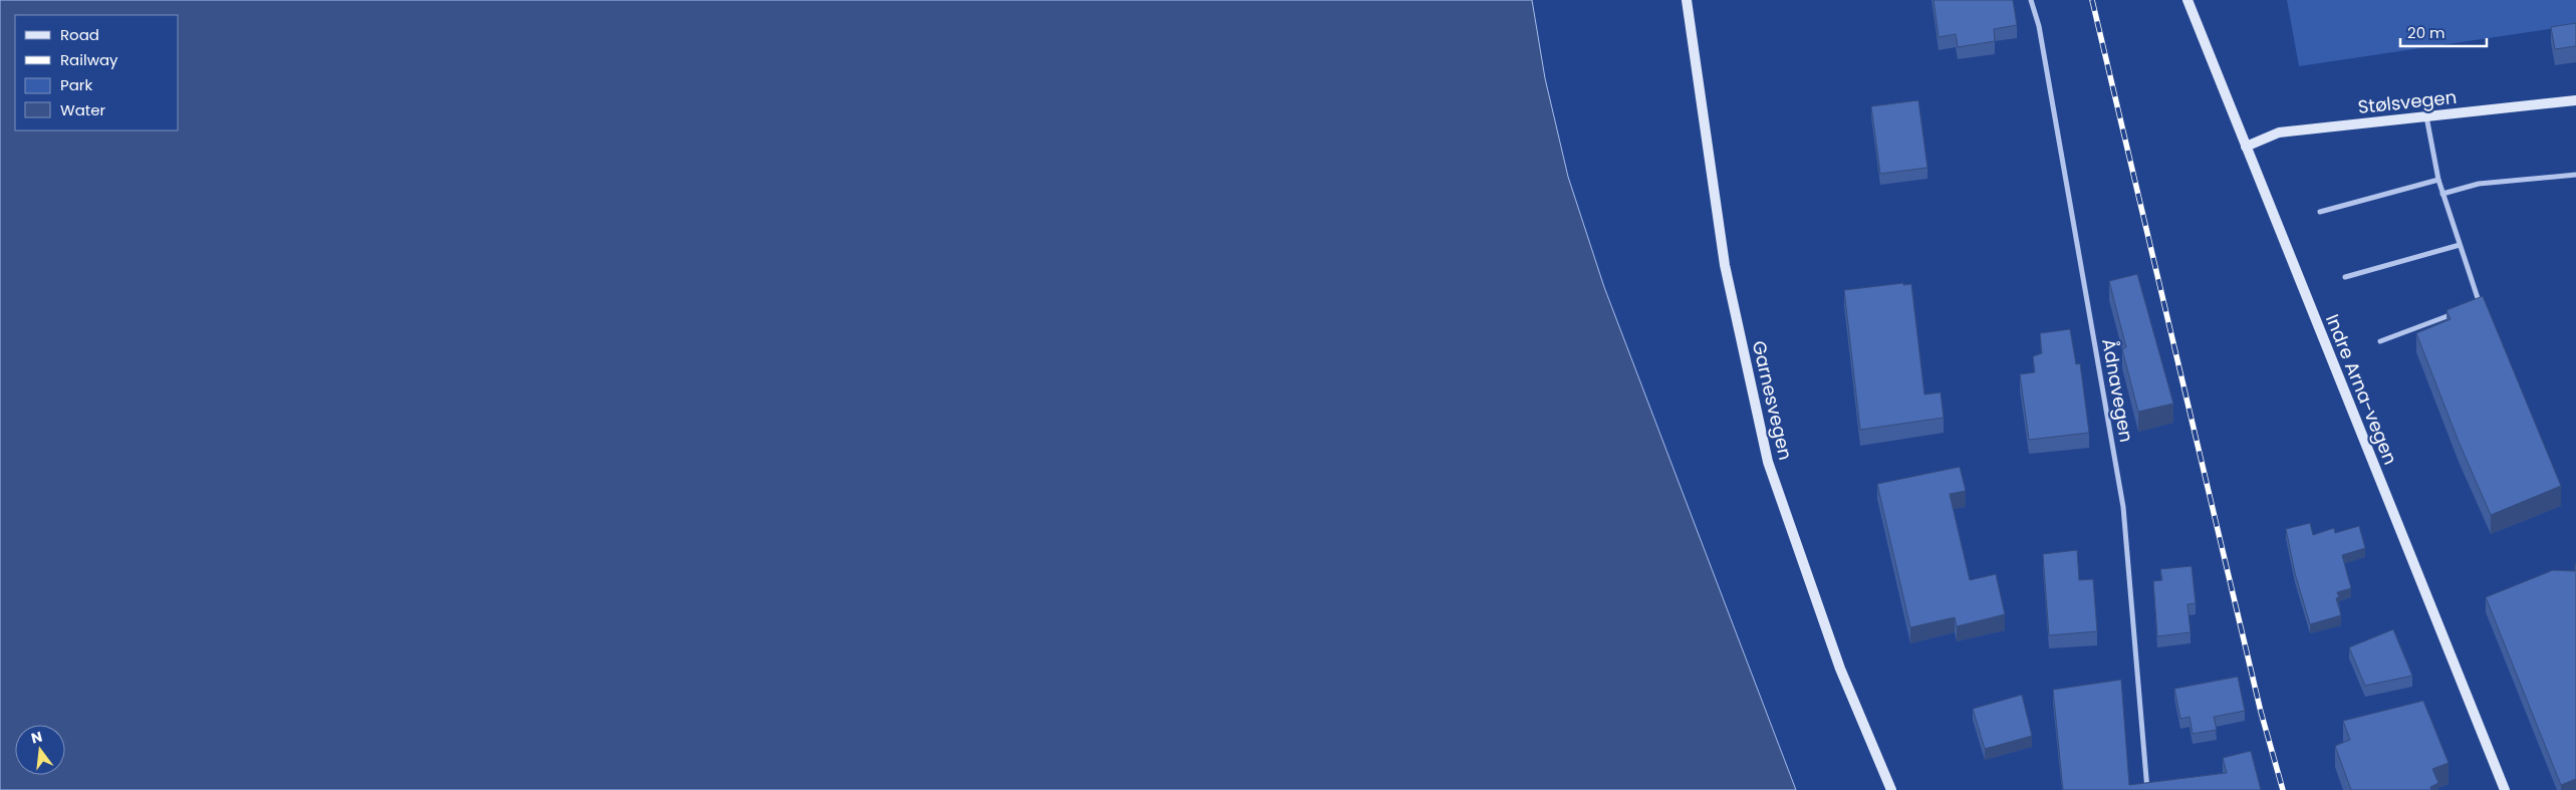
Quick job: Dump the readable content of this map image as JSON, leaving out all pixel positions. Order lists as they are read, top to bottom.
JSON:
{
  "streets": {
    "main road": ["Stølsvegen", "Indre Arna-vegen", "Garnesvegen"],
    "street": ["Ådnavegen"]
  },
  "crossings": [
    ["Stølsvegen", "Indre Arna-vegen"]
  ],
  "legend": [
    "Road",
    "Railway",
    "Park",
    "Water"
  ],
  "scale_bar": "20 m",
  "north": "top"
}
